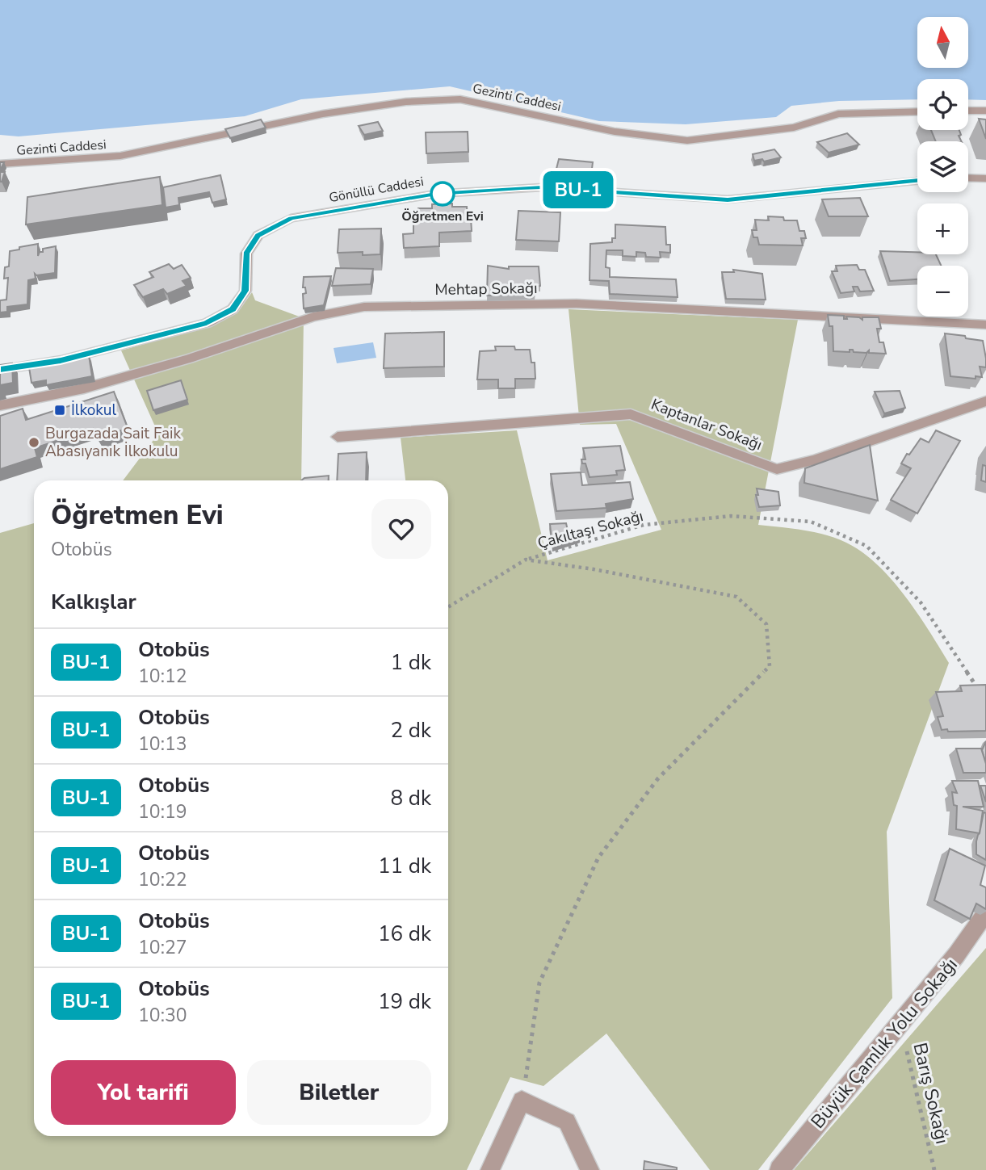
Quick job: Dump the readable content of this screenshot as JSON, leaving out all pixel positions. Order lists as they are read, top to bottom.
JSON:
{
  "streets": {
    "street": [
      "Gezinti Caddesi",
      "Gönüllü Caddesi",
      "Mehtap Sokağı",
      "Kaptanlar Sokağı",
      "Büyük Çamlık Yolu Sokağı"
    ],
    "path": ["Çakıltaşı Sokağı", "Barış Sokağı"]
  },
  "crossings": [
    ["Büyük Çamlık Yolu Sokağı", "Barış Sokağı"]
  ],
  "places": {
    "other": ["Öğretmen Evi", "Burgazada Sait Faik Abasıyanık İlkokulu"],
    "transit": ["İlkokul"]
  },
  "lines": ["bus line BU-1"],
  "north": "top",
  "page": {
    "on_map": "BU-1",
    "map_buttons": ["+", "−"],
    "heading": [
      ["Öğretmen Evi", "Otobüs"],
      "Kalkışlar"
    ],
    "list": [
      {
        "mark": "BU-1",
        "name": "Otobüs",
        "note": "10:12",
        "value": "1 dk"
      },
      {
        "mark": "BU-1",
        "name": "Otobüs",
        "note": "10:13",
        "value": "2 dk"
      },
      {
        "mark": "BU-1",
        "name": "Otobüs",
        "note": "10:19",
        "value": "8 dk"
      },
      {
        "mark": "BU-1",
        "name": "Otobüs",
        "note": "10:22",
        "value": "11 dk"
      },
      {
        "mark": "BU-1",
        "name": "Otobüs",
        "note": "10:27",
        "value": "16 dk"
      },
      {
        "mark": "BU-1",
        "name": "Otobüs",
        "note": "10:30",
        "value": "19 dk"
      }
    ],
    "buttons": ["Yol tarifi", "Biletler"]
  }
}
